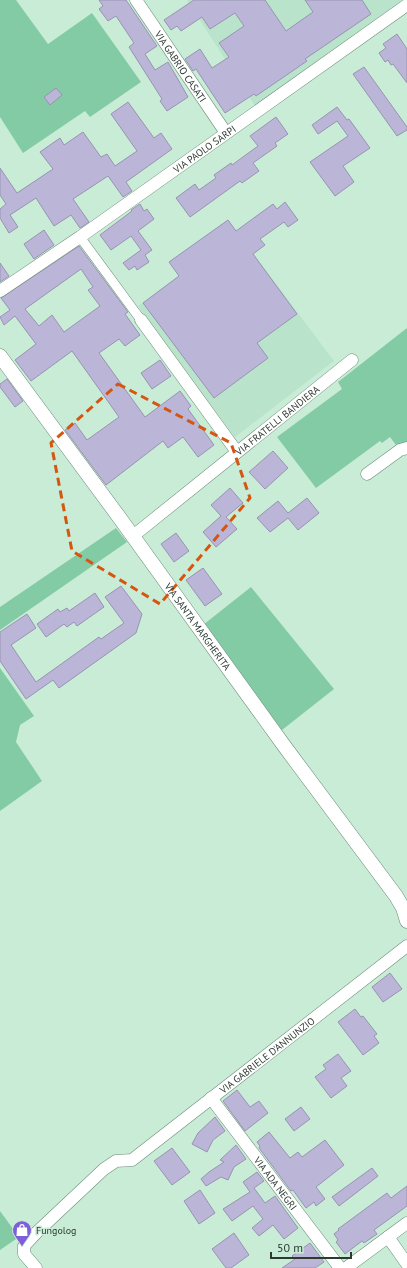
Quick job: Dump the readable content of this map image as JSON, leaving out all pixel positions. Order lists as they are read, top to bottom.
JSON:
{
  "streets": {
    "street": [
      "VIA GABRIO CASATI",
      "VIA PAOLO SARPI",
      "VIA FRATELLI BANDIERA",
      "VIA SANTA MARGHERITA",
      "VIA GABRIELE D'ANNUNZIO",
      "VIA ADA NEGRI"
    ]
  },
  "crossings": [
    ["VIA GABRIO CASATI", "VIA PAOLO SARPI"],
    ["VIA FRATELLI BANDIERA", "VIA SANTA MARGHERITA"],
    ["VIA GABRIELE D'ANNUNZIO", "VIA ADA NEGRI"]
  ],
  "places": {
    "shop": ["Fungolog"]
  },
  "scale_bar": "50 m"
}
